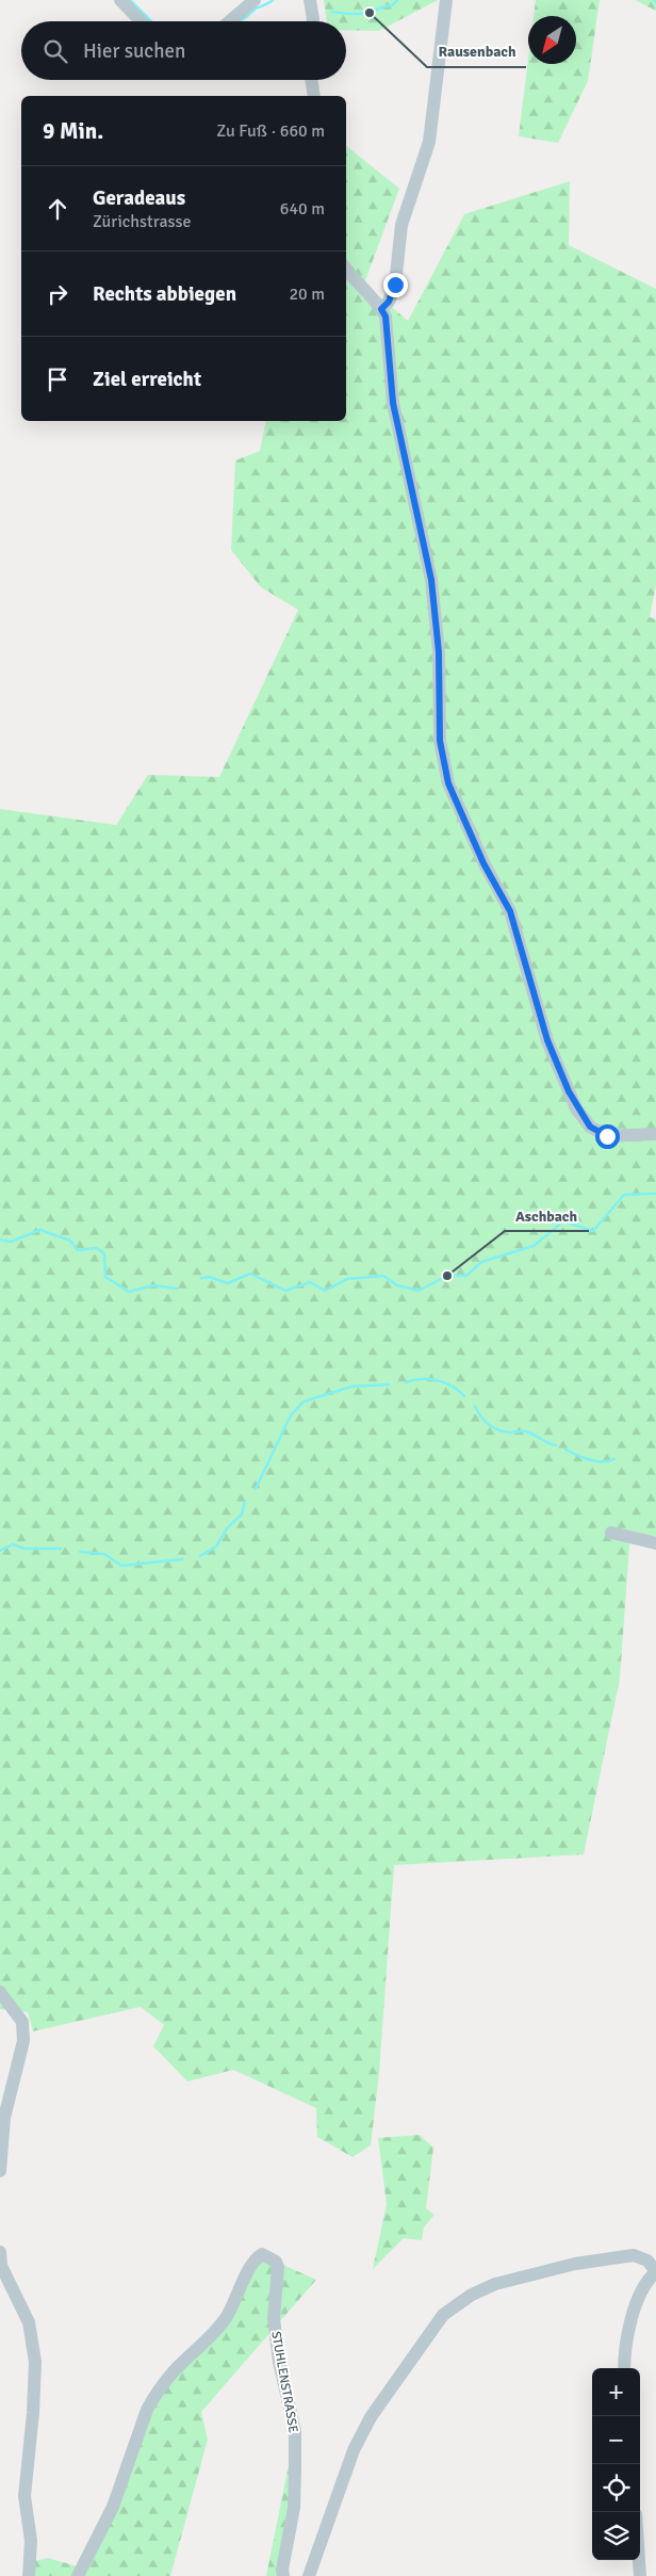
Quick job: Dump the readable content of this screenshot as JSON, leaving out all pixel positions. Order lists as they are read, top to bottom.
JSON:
{
  "streets": {
    "street": ["STUHLENSTRASSE"]
  },
  "places": ["Rausenbach", "Aschbach"],
  "north": "bottom left",
  "page": {
    "search": "Hier suchen",
    "heading": ["9 Min.", "Zu Fuß · 660 m"],
    "list": [
      ["Geradeaus", "Zürichstrasse", "640 m"],
      ["Rechts abbiegen", "20 m"],
      "Ziel erreicht"
    ],
    "map_buttons": ["+", "−"]
  }
}
